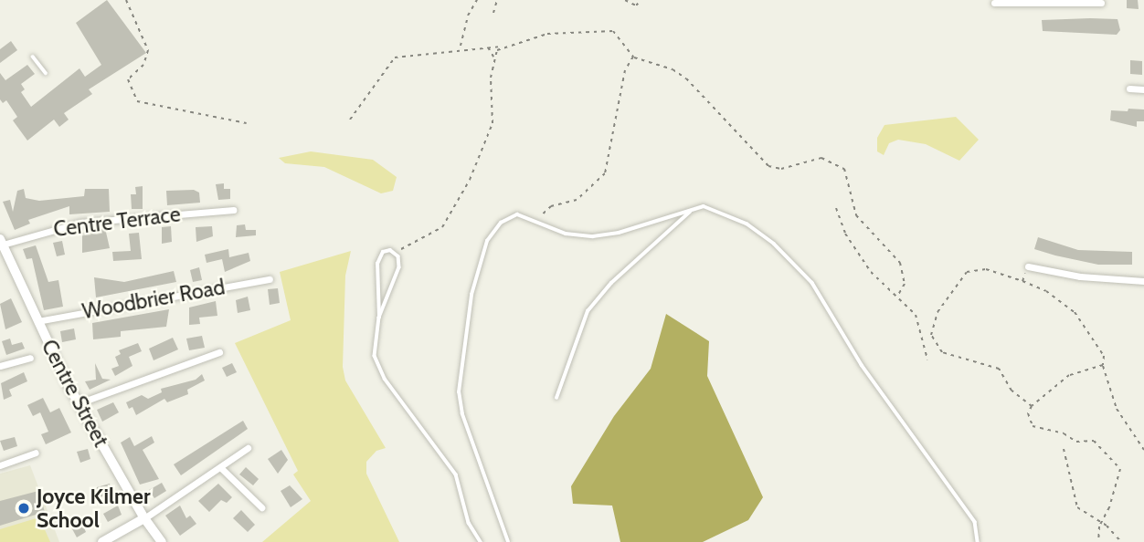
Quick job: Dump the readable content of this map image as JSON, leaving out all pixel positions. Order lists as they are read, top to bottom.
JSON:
{
  "streets": {
    "main road": ["Centre Street"],
    "street": ["Centre Terrace", "Woodbrier Road"]
  },
  "crossings": [
    ["Centre Terrace", "Centre Street"],
    ["Woodbrier Road", "Centre Street"]
  ],
  "places": ["Joyce Kilmer School"]
}
